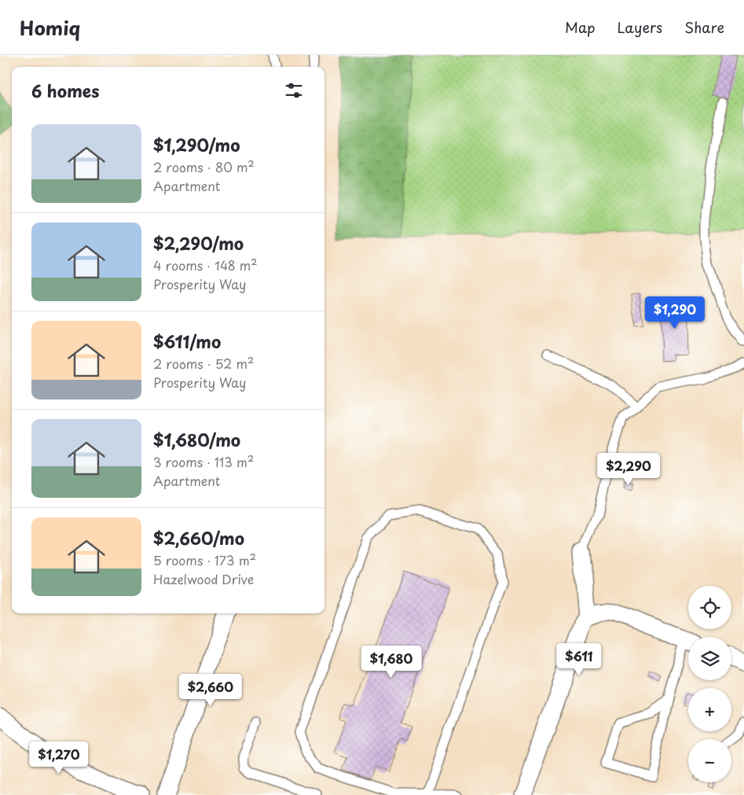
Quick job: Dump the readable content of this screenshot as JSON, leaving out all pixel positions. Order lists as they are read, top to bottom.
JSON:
{
  "page": {
    "header": "Homiq",
    "nav": ["Map", "Layers", "Share"],
    "heading": "6 homes",
    "list": [
      {
        "name": "$1,290/mo",
        "note": "2 rooms · 80 m² · Apartment"
      },
      {
        "name": "$2,290/mo",
        "note": "4 rooms · 148 m² · Prosperity Way"
      },
      {
        "name": "$611/mo",
        "note": "2 rooms · 52 m² · Prosperity Way"
      },
      {
        "name": "$1,680/mo",
        "note": "3 rooms · 113 m² · Apartment"
      },
      {
        "name": "$2,660/mo",
        "note": "5 rooms · 173 m² · Hazelwood Drive"
      }
    ],
    "price": [
      "$1,290",
      "$2,290",
      "$611",
      "$1,680",
      "$2,660",
      "$1,270"
    ],
    "map_buttons": ["+", "−"]
  }
}
